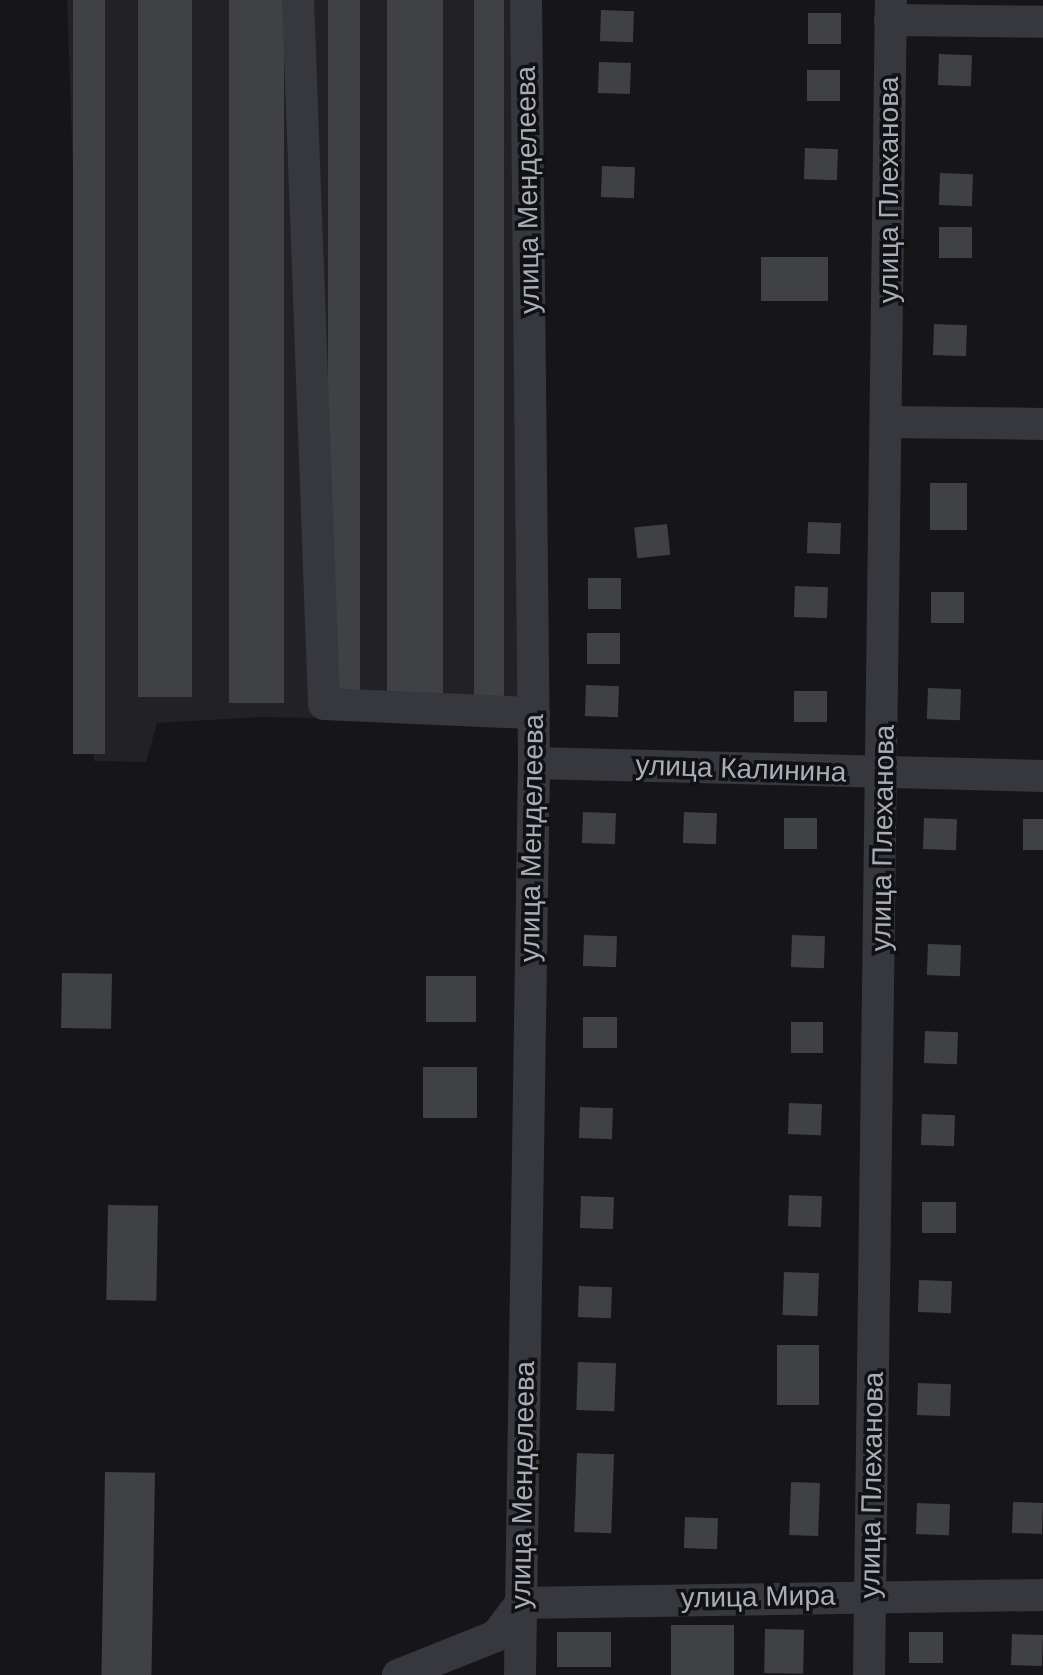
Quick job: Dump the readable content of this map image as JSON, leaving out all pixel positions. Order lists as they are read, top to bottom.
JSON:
{
  "streets": {
    "street": [
      "улица Менделеева",
      "улица Плеханова",
      "улица Калинина",
      "улица Мира"
    ]
  },
  "crossings": [
    ["улица Менделеева", "улица Калинина"],
    ["улица Менделеева", "улица Мира"],
    ["улица Плеханова", "улица Калинина"],
    ["улица Плеханова", "улица Мира"]
  ]
}
